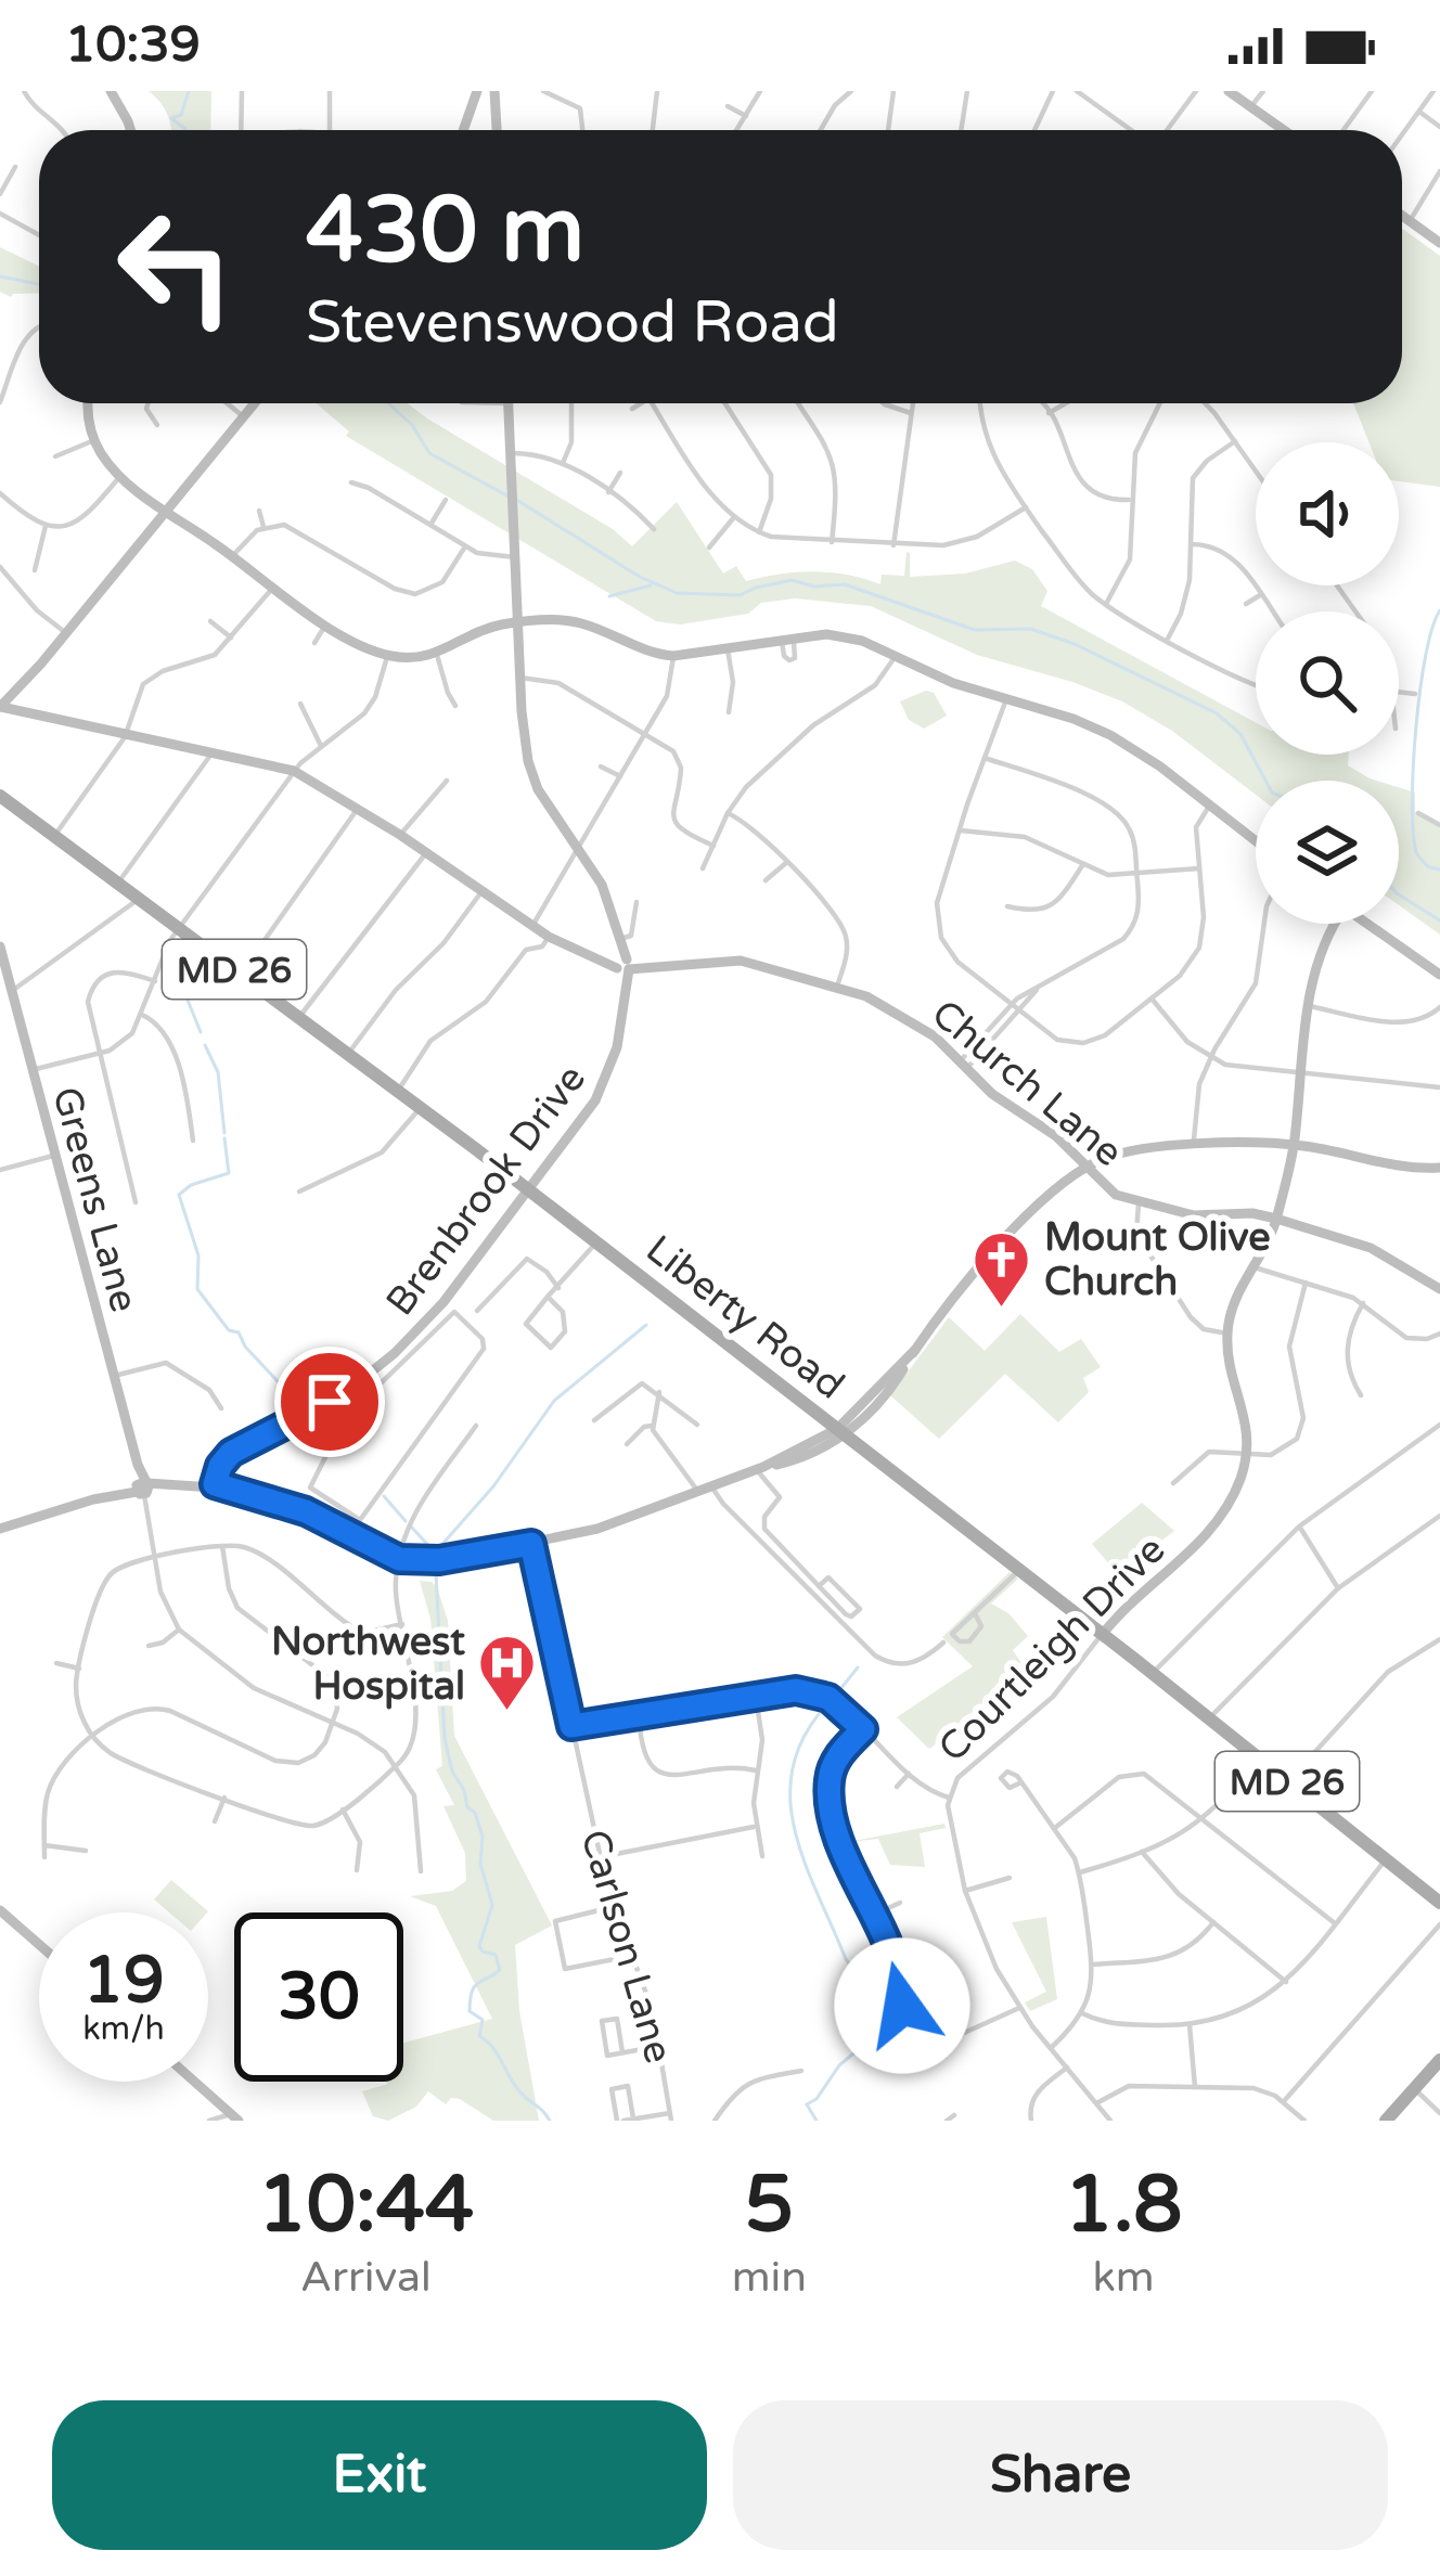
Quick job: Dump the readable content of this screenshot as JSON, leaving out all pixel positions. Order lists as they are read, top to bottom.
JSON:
{
  "streets": {
    "main road": ["MD 26", "Liberty Road"],
    "street": [
      "Church Lane",
      "Brenbrook Drive",
      "Greens Lane",
      "Courtleigh Drive",
      "Carlson Lane"
    ]
  },
  "crossings": [
    ["Church Lane", "Brenbrook Drive"],
    ["Brenbrook Drive", "Liberty Road"],
    ["Liberty Road", "Courtleigh Drive"]
  ],
  "places": {
    "church": ["Mount Olive Church"],
    "hospital": ["Northwest Hospital"]
  },
  "page": {
    "status": "10:39",
    "turn": ["430 m", "Stevenswood Road"],
    "speed": "19 km/h",
    "limit": "30",
    "eta": [
      "10:44",
      "Arrival",
      "5",
      "min",
      "1.8",
      "km"
    ],
    "buttons": ["Exit", "Share"]
  }
}
